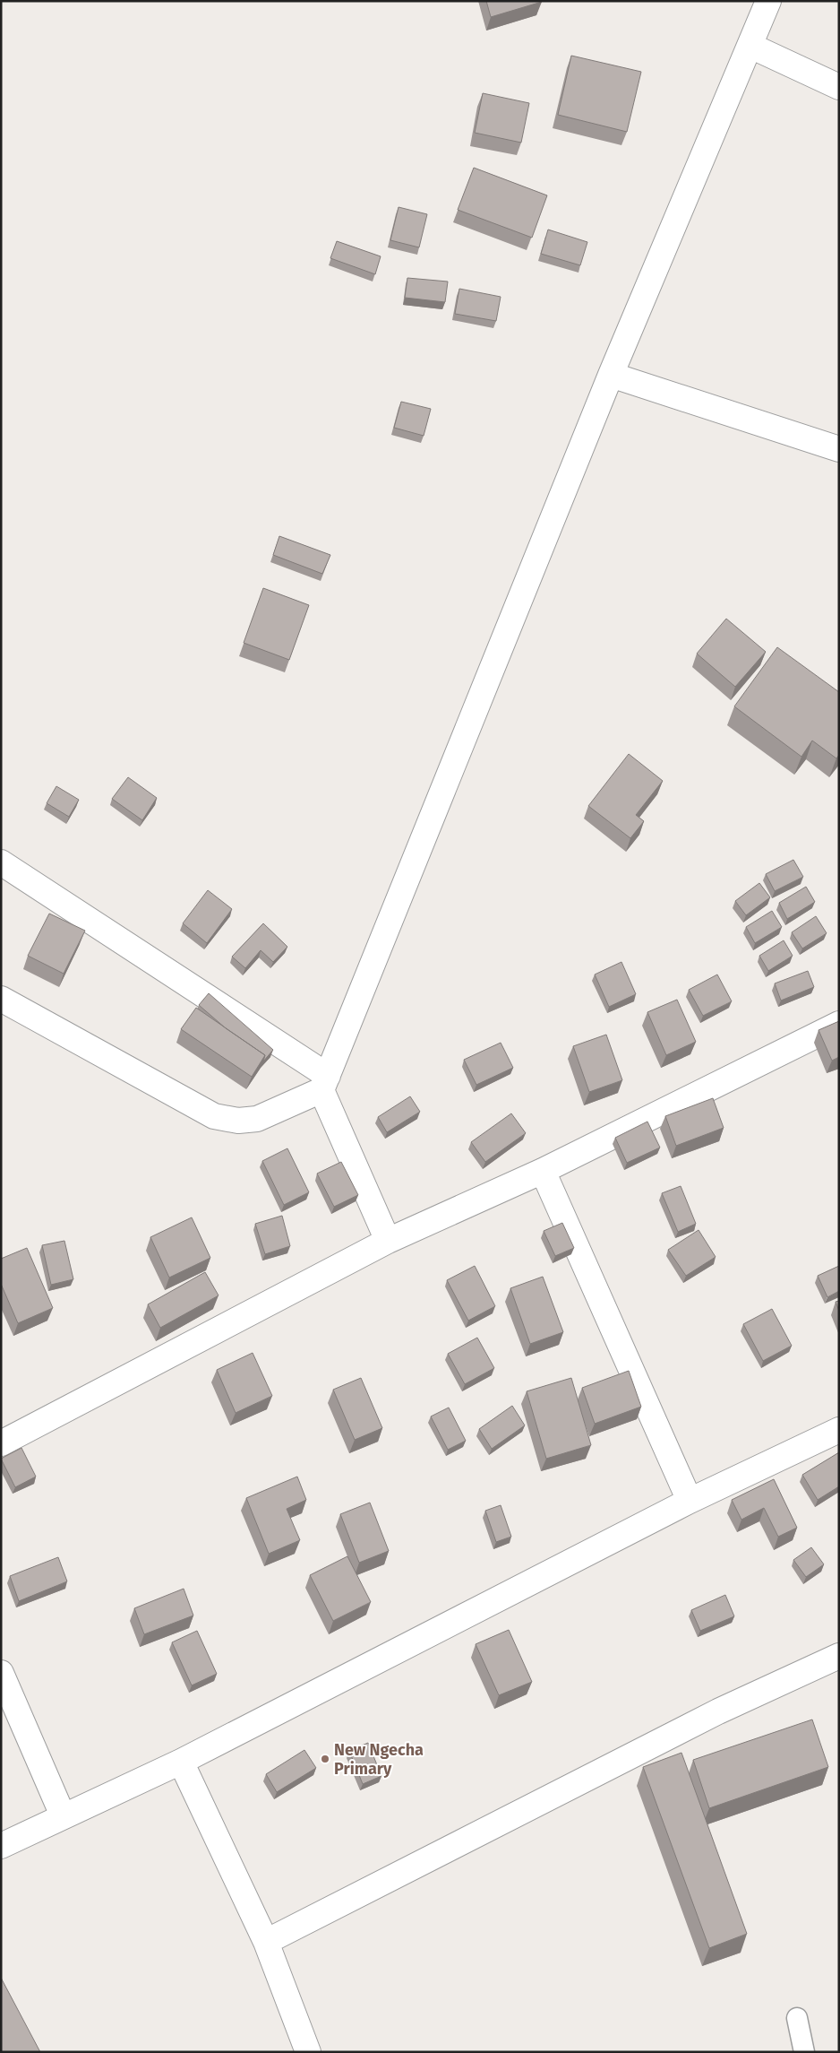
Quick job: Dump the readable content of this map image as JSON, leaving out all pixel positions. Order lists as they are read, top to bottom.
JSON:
{
  "places": ["New Ngecha Primary"]
}
